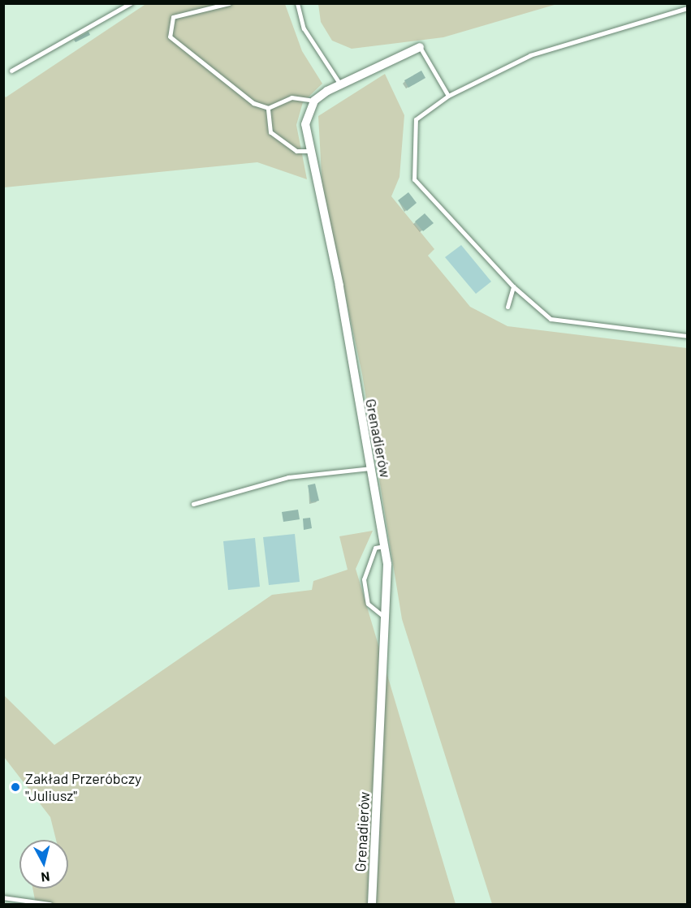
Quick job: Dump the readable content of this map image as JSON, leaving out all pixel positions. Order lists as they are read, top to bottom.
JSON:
{
  "streets": {
    "street": ["Grenadierów"]
  },
  "places": ["Zakład Przeróbczy \"Juliusz\""],
  "north": "bottom"
}
